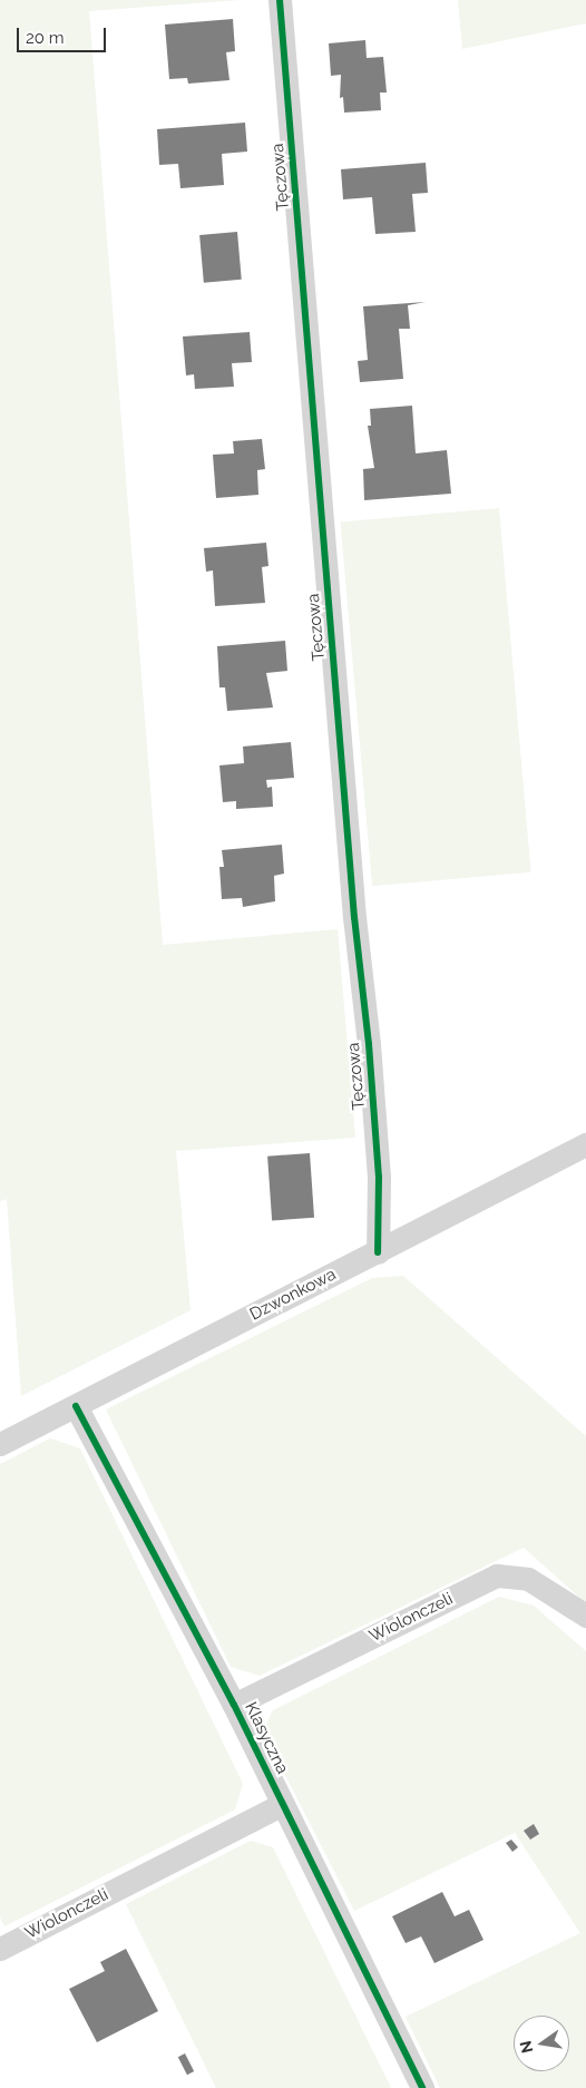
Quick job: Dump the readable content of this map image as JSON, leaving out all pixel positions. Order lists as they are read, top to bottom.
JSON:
{
  "streets": {
    "street": [
      "Tęczowa",
      "Dzwonkowa",
      "Wiolonczeli",
      "Klasyczna"
    ]
  },
  "crossings": [
    ["Tęczowa", "Dzwonkowa"],
    ["Dzwonkowa", "Klasyczna"],
    ["Wiolonczeli", "Klasyczna"]
  ],
  "scale_bar": "20 m",
  "north": "left"
}
